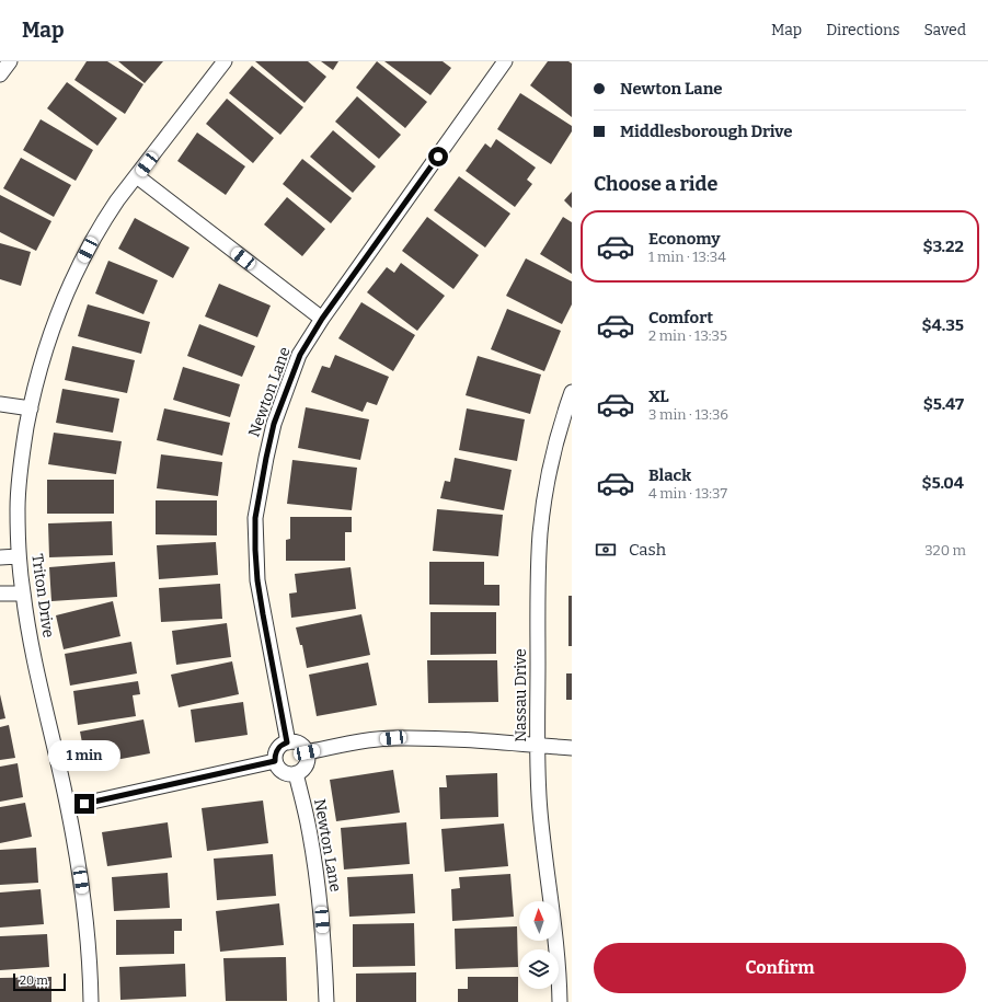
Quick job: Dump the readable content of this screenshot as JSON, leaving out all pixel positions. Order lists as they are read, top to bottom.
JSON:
{
  "streets": {
    "street": ["Newton Lane", "Triton Drive", "Nassau Drive"]
  },
  "scale_bar": "20 m",
  "north": "top",
  "page": {
    "header": "Map",
    "nav": ["Map", "Directions", "Saved"],
    "banner": ["Newton Lane", "Middlesborough Drive"],
    "heading": "Choose a ride",
    "list": [
      {
        "name": "Economy",
        "note": "1 min · 13:34",
        "value": "$3.22"
      },
      {
        "name": "Comfort",
        "note": "2 min · 13:35",
        "value": "$4.35"
      },
      {
        "name": "XL",
        "note": "3 min · 13:36",
        "value": "$5.47"
      },
      {
        "name": "Black",
        "note": "4 min · 13:37",
        "value": "$5.04"
      }
    ],
    "pay": ["Cash", "320 m"],
    "bubble": "1 min",
    "buttons": "Confirm",
    "scale": "20 m"
  }
}
